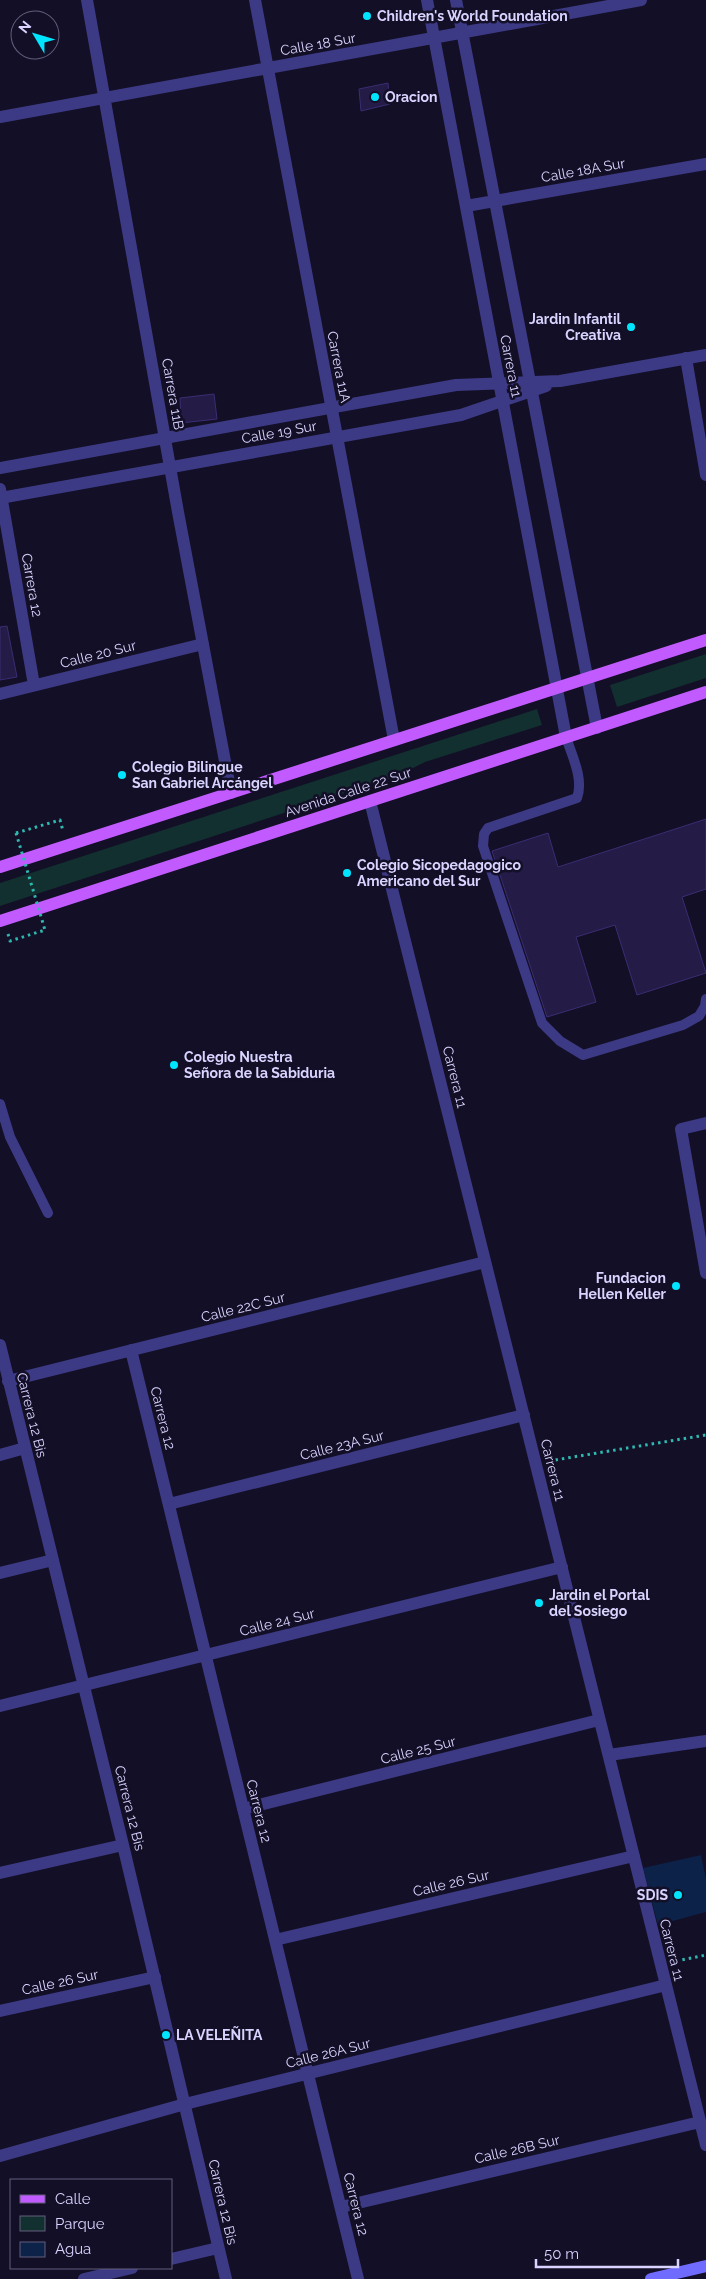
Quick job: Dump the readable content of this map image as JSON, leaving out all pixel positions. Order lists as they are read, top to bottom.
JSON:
{
  "streets": {
    "main road": ["Avenida Calle 22 Sur"],
    "street": [
      "Calle 18 Sur",
      "Calle 18A Sur",
      "Carrera 11",
      "Carrera 11A",
      "Carrera 11B",
      "Calle 19 Sur",
      "Carrera 12",
      "Calle 20 Sur",
      "Calle 22C Sur",
      "Carrera 12 Bis",
      "Calle 23A Sur",
      "Calle 24 Sur",
      "Calle 25 Sur",
      "Calle 26 Sur",
      "Calle 26A Sur",
      "Calle 26B Sur"
    ]
  },
  "crossings": [
    ["Calle 18 Sur", "Carrera 11"],
    ["Calle 18 Sur", "Carrera 11A"],
    ["Calle 18 Sur", "Carrera 11B"],
    ["Calle 18A Sur", "Carrera 11"],
    ["Carrera 11", "Calle 19 Sur"],
    ["Carrera 11", "Avenida Calle 22 Sur"],
    ["Carrera 11", "Calle 22C Sur"],
    ["Carrera 11", "Calle 23A Sur"],
    ["Carrera 11", "Calle 24 Sur"],
    ["Carrera 11", "Calle 25 Sur"],
    ["Carrera 11", "Calle 26 Sur"],
    ["Carrera 11", "Calle 26A Sur"],
    ["Carrera 11", "Calle 26B Sur"],
    ["Carrera 11A", "Calle 19 Sur"],
    ["Carrera 11B", "Calle 19 Sur"],
    ["Carrera 11B", "Calle 20 Sur"],
    ["Calle 19 Sur", "Carrera 12"],
    ["Carrera 12", "Calle 20 Sur"],
    ["Carrera 12", "Calle 22C Sur"],
    ["Carrera 12", "Calle 23A Sur"],
    ["Carrera 12", "Calle 24 Sur"],
    ["Carrera 12", "Calle 25 Sur"],
    ["Carrera 12", "Calle 26 Sur"],
    ["Carrera 12", "Calle 26A Sur"],
    ["Carrera 12", "Calle 26B Sur"],
    ["Calle 22C Sur", "Carrera 12 Bis"],
    ["Carrera 12 Bis", "Calle 24 Sur"],
    ["Carrera 12 Bis", "Calle 26 Sur"],
    ["Carrera 12 Bis", "Calle 26A Sur"]
  ],
  "places": [
    "Children's World Foundation",
    "Oracion",
    "Jardin Infantil Creativa",
    "Colegio Bilingue San Gabriel Arcángel",
    "Colegio Sicopedagogico Americano del Sur",
    "Colegio Nuestra Señora de la Sabiduria",
    "Fundacion Hellen Keller",
    "Jardin el Portal del Sosiego",
    "SDIS",
    "LA VELEÑITA"
  ],
  "legend": ["Calle", "Parque", "Agua"],
  "scale_bar": "50 m",
  "north": "top left"
}
